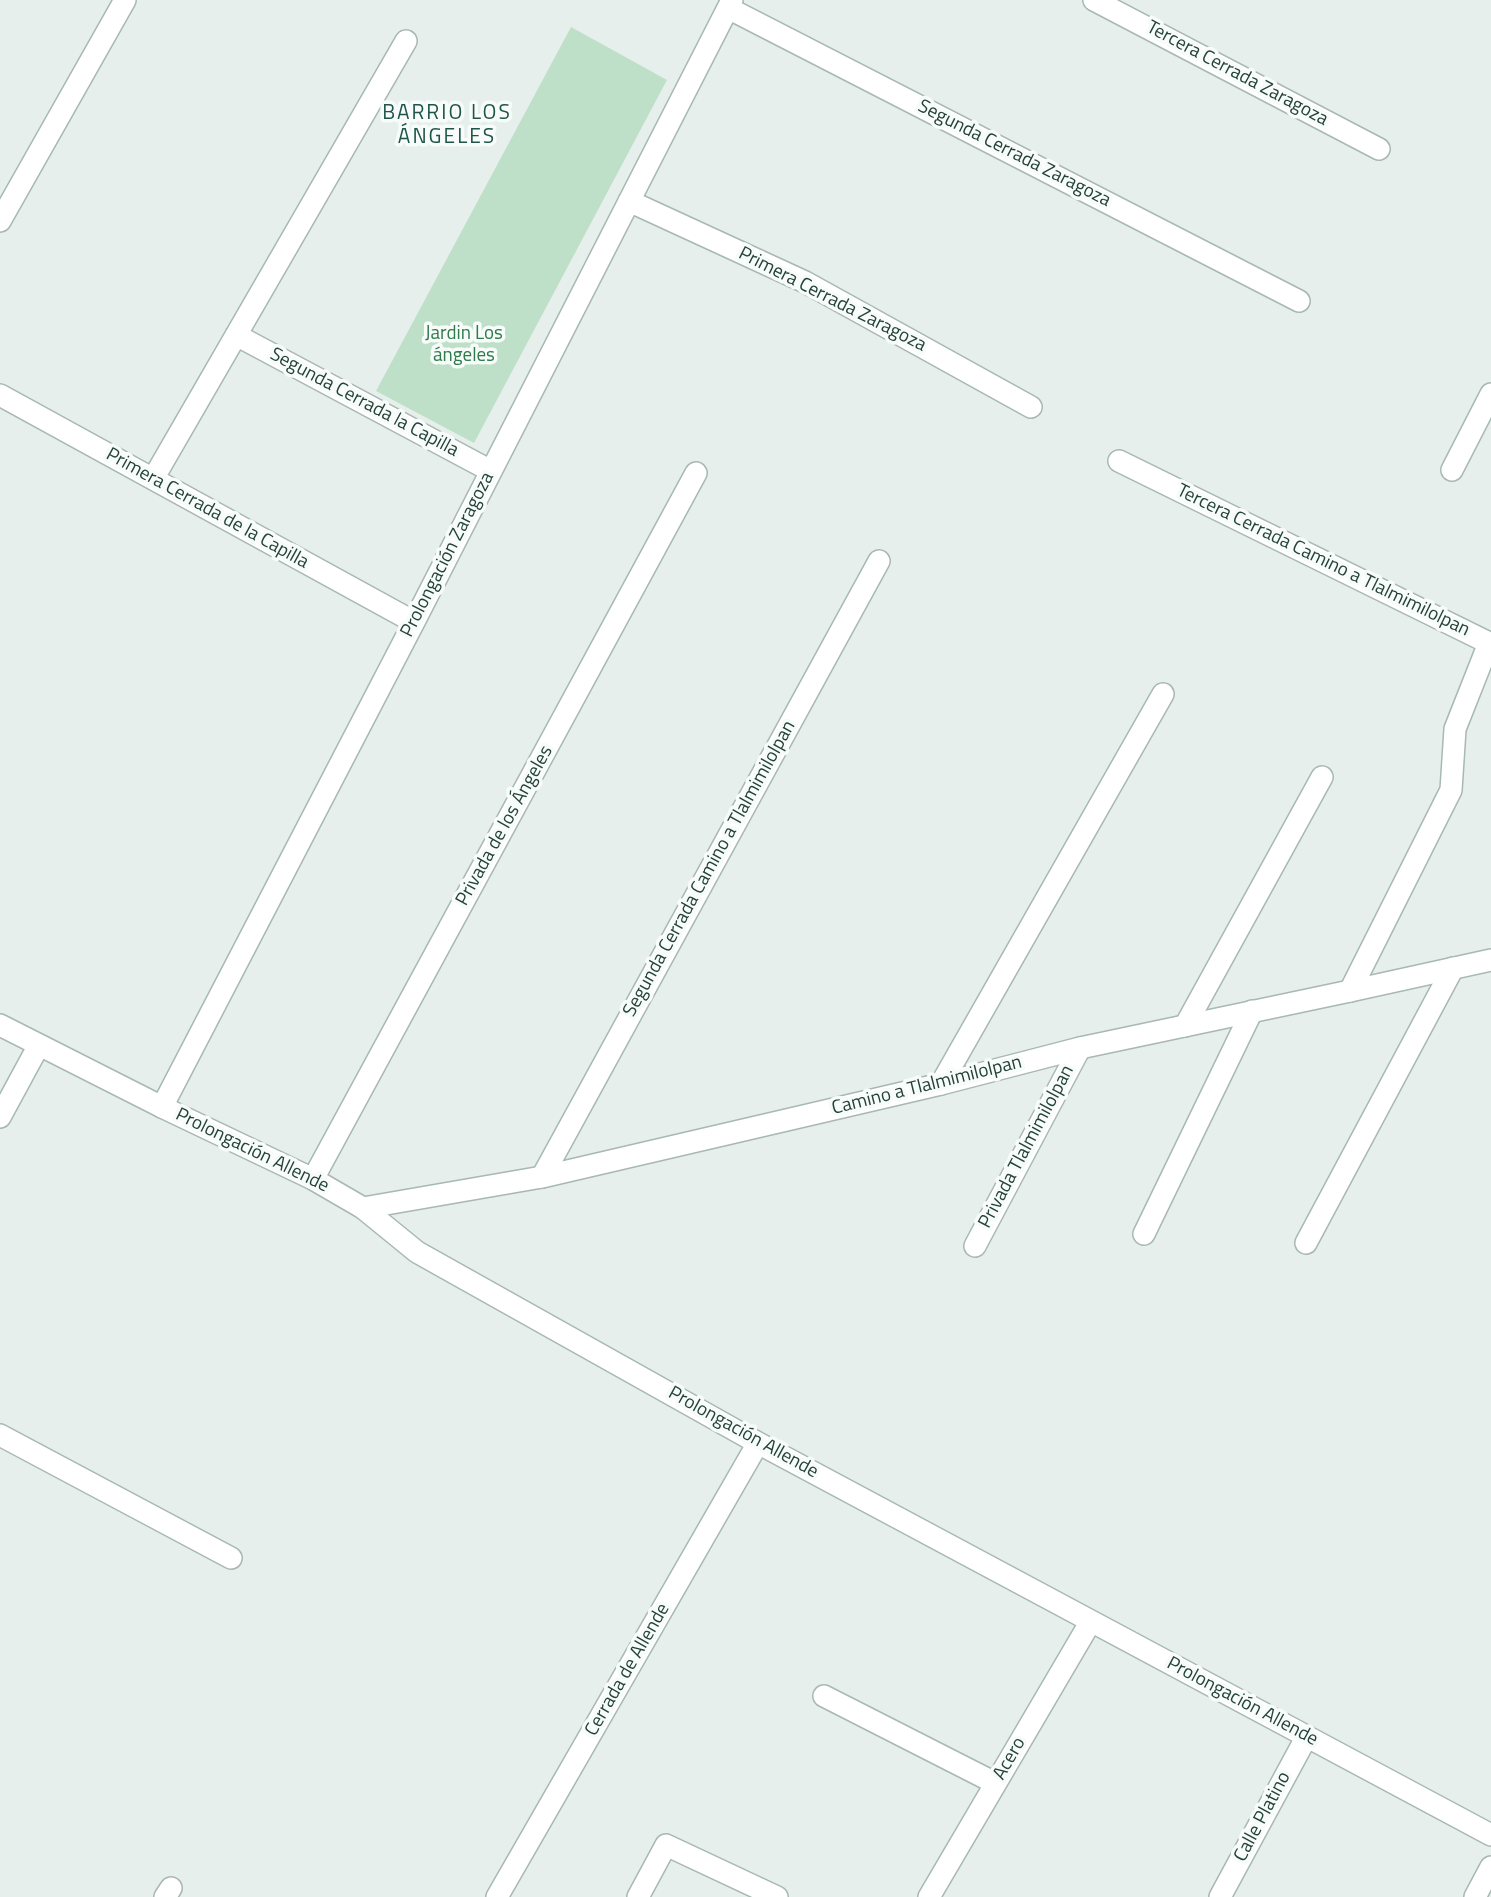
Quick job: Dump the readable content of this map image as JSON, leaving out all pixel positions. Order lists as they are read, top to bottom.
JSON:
{
  "streets": {
    "street": [
      "Tercera Cerrada Zaragoza",
      "Segunda Cerrada Zaragoza",
      "Primera Cerrada Zaragoza",
      "Segunda Cerrada la Capilla",
      "Primera Cerrada de la Capilla",
      "Prolongación Zaragoza",
      "Tercera Cerrada Camino a Tlalmimilolpan",
      "Privada de los Ángeles",
      "Segunda Cerrada Camino a Tlalmimilolpan",
      "Camino a Tlalmimilolpan",
      "Privada Tlalmimilolpan",
      "Prolongación Allende",
      "Cerrada de Allende",
      "Acero",
      "Calle Platino"
    ]
  },
  "crossings": [
    ["Segunda Cerrada Zaragoza", "Prolongación Zaragoza"],
    ["Primera Cerrada Zaragoza", "Prolongación Zaragoza"],
    ["Segunda Cerrada la Capilla", "Prolongación Zaragoza"],
    ["Primera Cerrada de la Capilla", "Prolongación Zaragoza"],
    ["Prolongación Zaragoza", "Prolongación Allende"],
    ["Tercera Cerrada Camino a Tlalmimilolpan", "Camino a Tlalmimilolpan"],
    ["Privada de los Ángeles", "Prolongación Allende"],
    ["Segunda Cerrada Camino a Tlalmimilolpan", "Camino a Tlalmimilolpan"],
    ["Camino a Tlalmimilolpan", "Privada Tlalmimilolpan"],
    ["Camino a Tlalmimilolpan", "Prolongación Allende"],
    ["Prolongación Allende", "Cerrada de Allende"],
    ["Prolongación Allende", "Acero"],
    ["Prolongación Allende", "Calle Platino"]
  ],
  "districts": ["BARRIO LOS ÁNGELES"],
  "parks": ["Jardin Los ángeles"]
}
